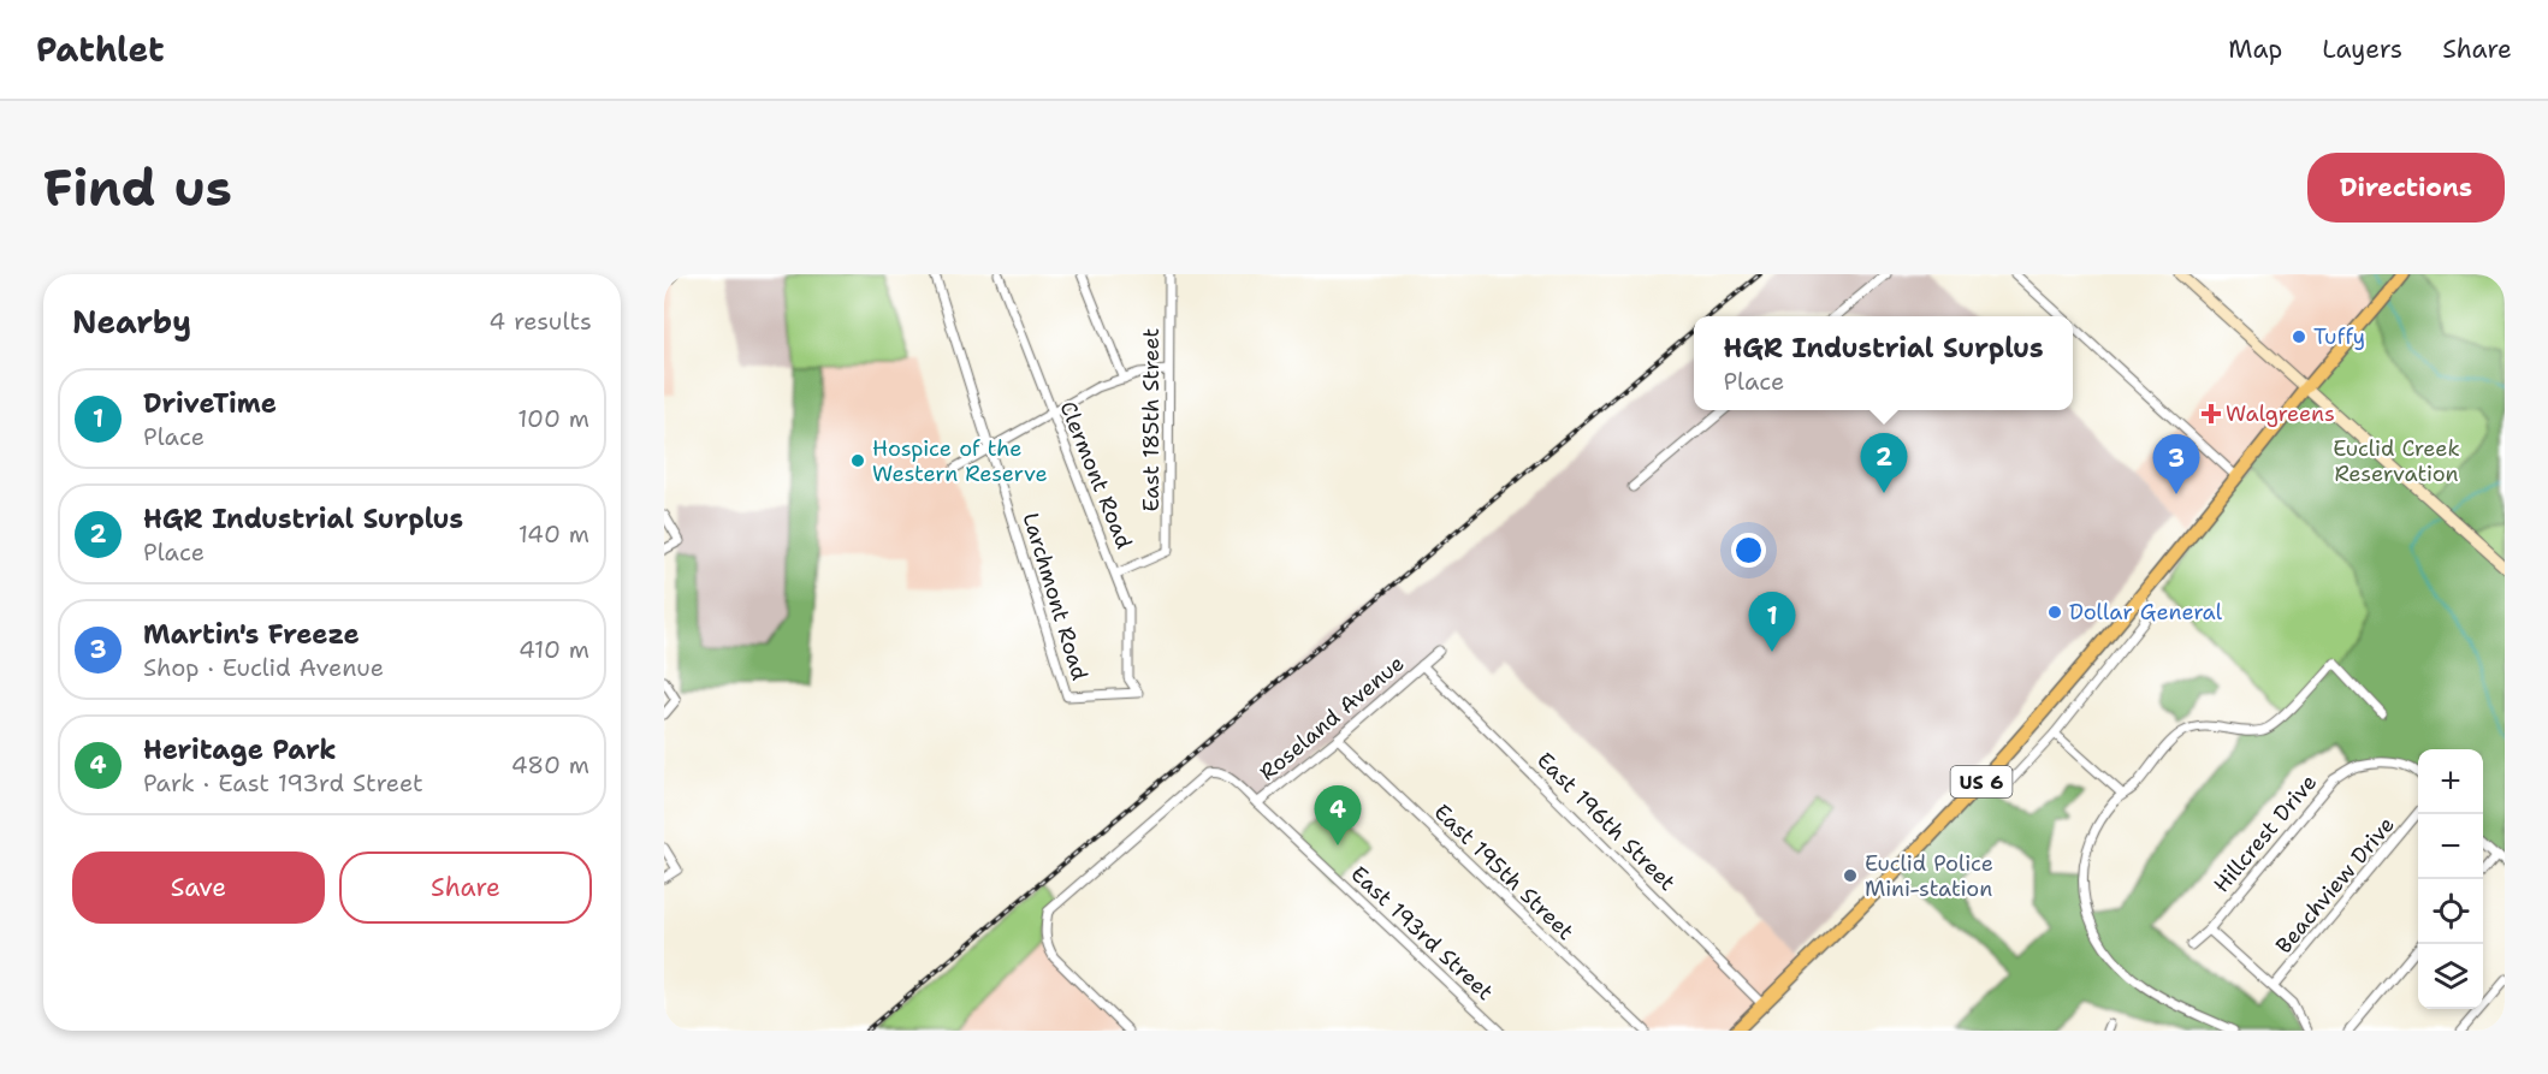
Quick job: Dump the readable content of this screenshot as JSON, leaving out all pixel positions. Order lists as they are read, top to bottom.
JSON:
{
  "streets": {
    "main road": ["US 6"],
    "street": [
      "East 185th Street",
      "Clermont Road",
      "Larchmont Road",
      "Roseland Avenue",
      "East 196th Street",
      "Hillcrest Drive",
      "East 195th Street",
      "Beachview Drive",
      "East 193rd Street"
    ]
  },
  "crossings": [
    ["East 185th Street", "Clermont Road"],
    ["Clermont Road", "Larchmont Road"],
    ["Roseland Avenue", "East 196th Street"],
    ["Roseland Avenue", "East 195th Street"],
    ["Roseland Avenue", "East 193rd Street"],
    ["US 6", "East 196th Street"]
  ],
  "parks": ["Euclid Creek Reservation"],
  "places": {
    "other": [
      "Tuffy",
      "Hospice of the Western Reserve",
      "Dollar General",
      "Euclid Police Mini-station"
    ],
    "health": ["Walgreens"]
  },
  "page": {
    "header": "Pathlet",
    "nav": ["Map", "Layers", "Share"],
    "buttons": [
      "Directions",
      ["Save", "Share"]
    ],
    "title": "Find us",
    "heading": ["Nearby", "4 results"],
    "popup": ["HGR Industrial Surplus", "Place"],
    "list": [
      {
        "mark": "1",
        "name": "DriveTime",
        "note": "Place",
        "value": "100 m"
      },
      {
        "mark": "2",
        "name": "HGR Industrial Surplus",
        "note": "Place",
        "value": "140 m"
      },
      {
        "mark": "3",
        "name": "Martin's Freeze",
        "note": "Shop · Euclid Avenue",
        "value": "410 m"
      },
      {
        "mark": "4",
        "name": "Heritage Park",
        "note": "Park · East 193rd Street",
        "value": "480 m"
      }
    ],
    "pins": [
      "2",
      "3",
      "1",
      "4"
    ],
    "map_buttons": ["+", "−"]
  }
}
